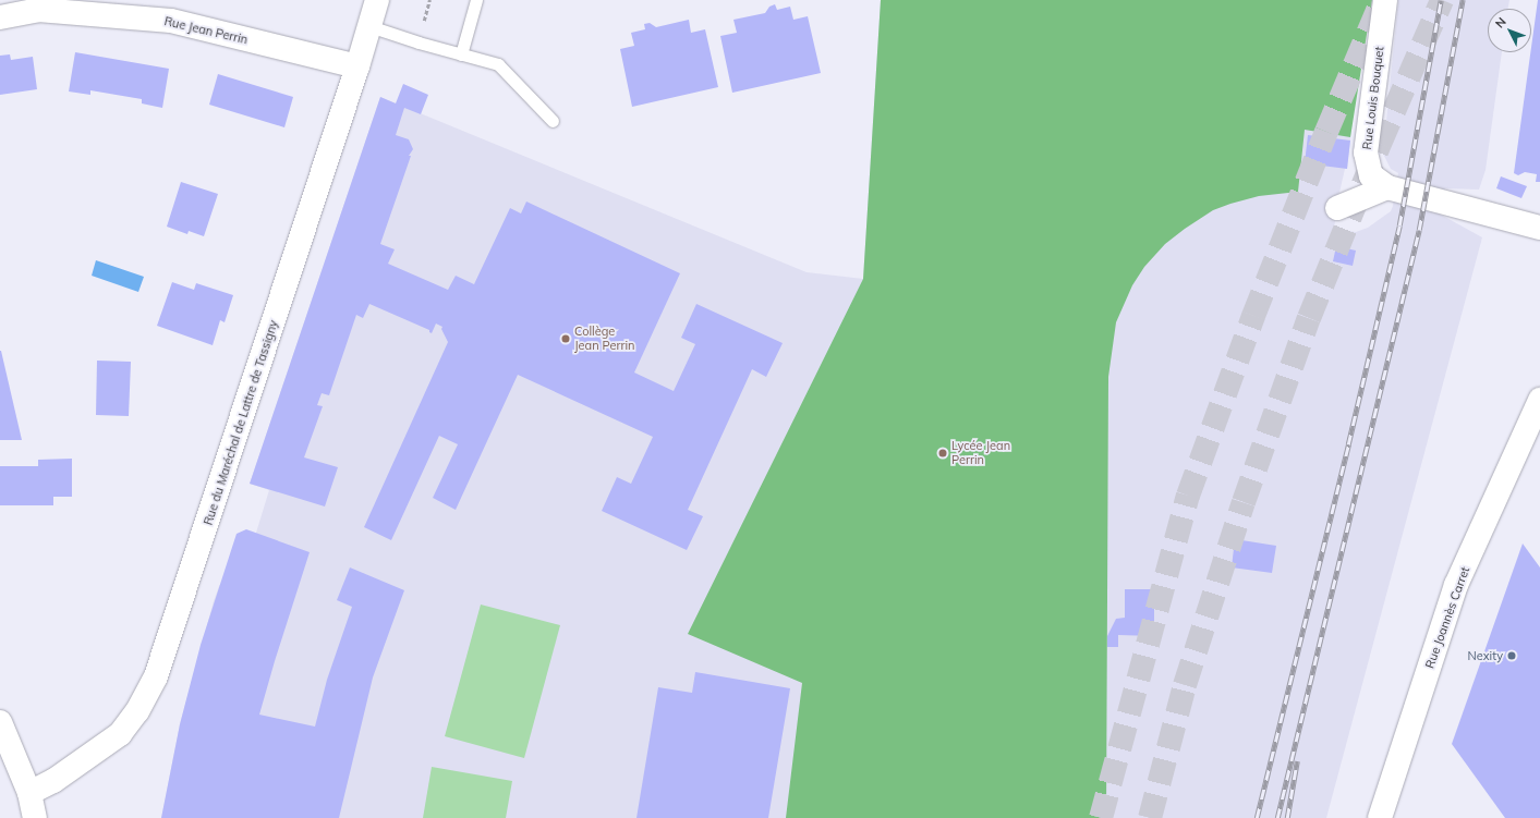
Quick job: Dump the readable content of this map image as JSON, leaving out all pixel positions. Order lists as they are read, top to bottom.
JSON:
{
  "streets": {
    "street": [
      "Rue Jean Perrin",
      "Rue Louis Bouquet",
      "Rue du Maréchal de Lattre de Tassigny",
      "Rue Joannès Carret"
    ]
  },
  "crossings": [
    ["Rue Jean Perrin", "Rue du Maréchal de Lattre de Tassigny"]
  ],
  "places": ["Collège Jean Perrin", "Lycée Jean Perrin", "Nexity"],
  "north": "top left"
}
